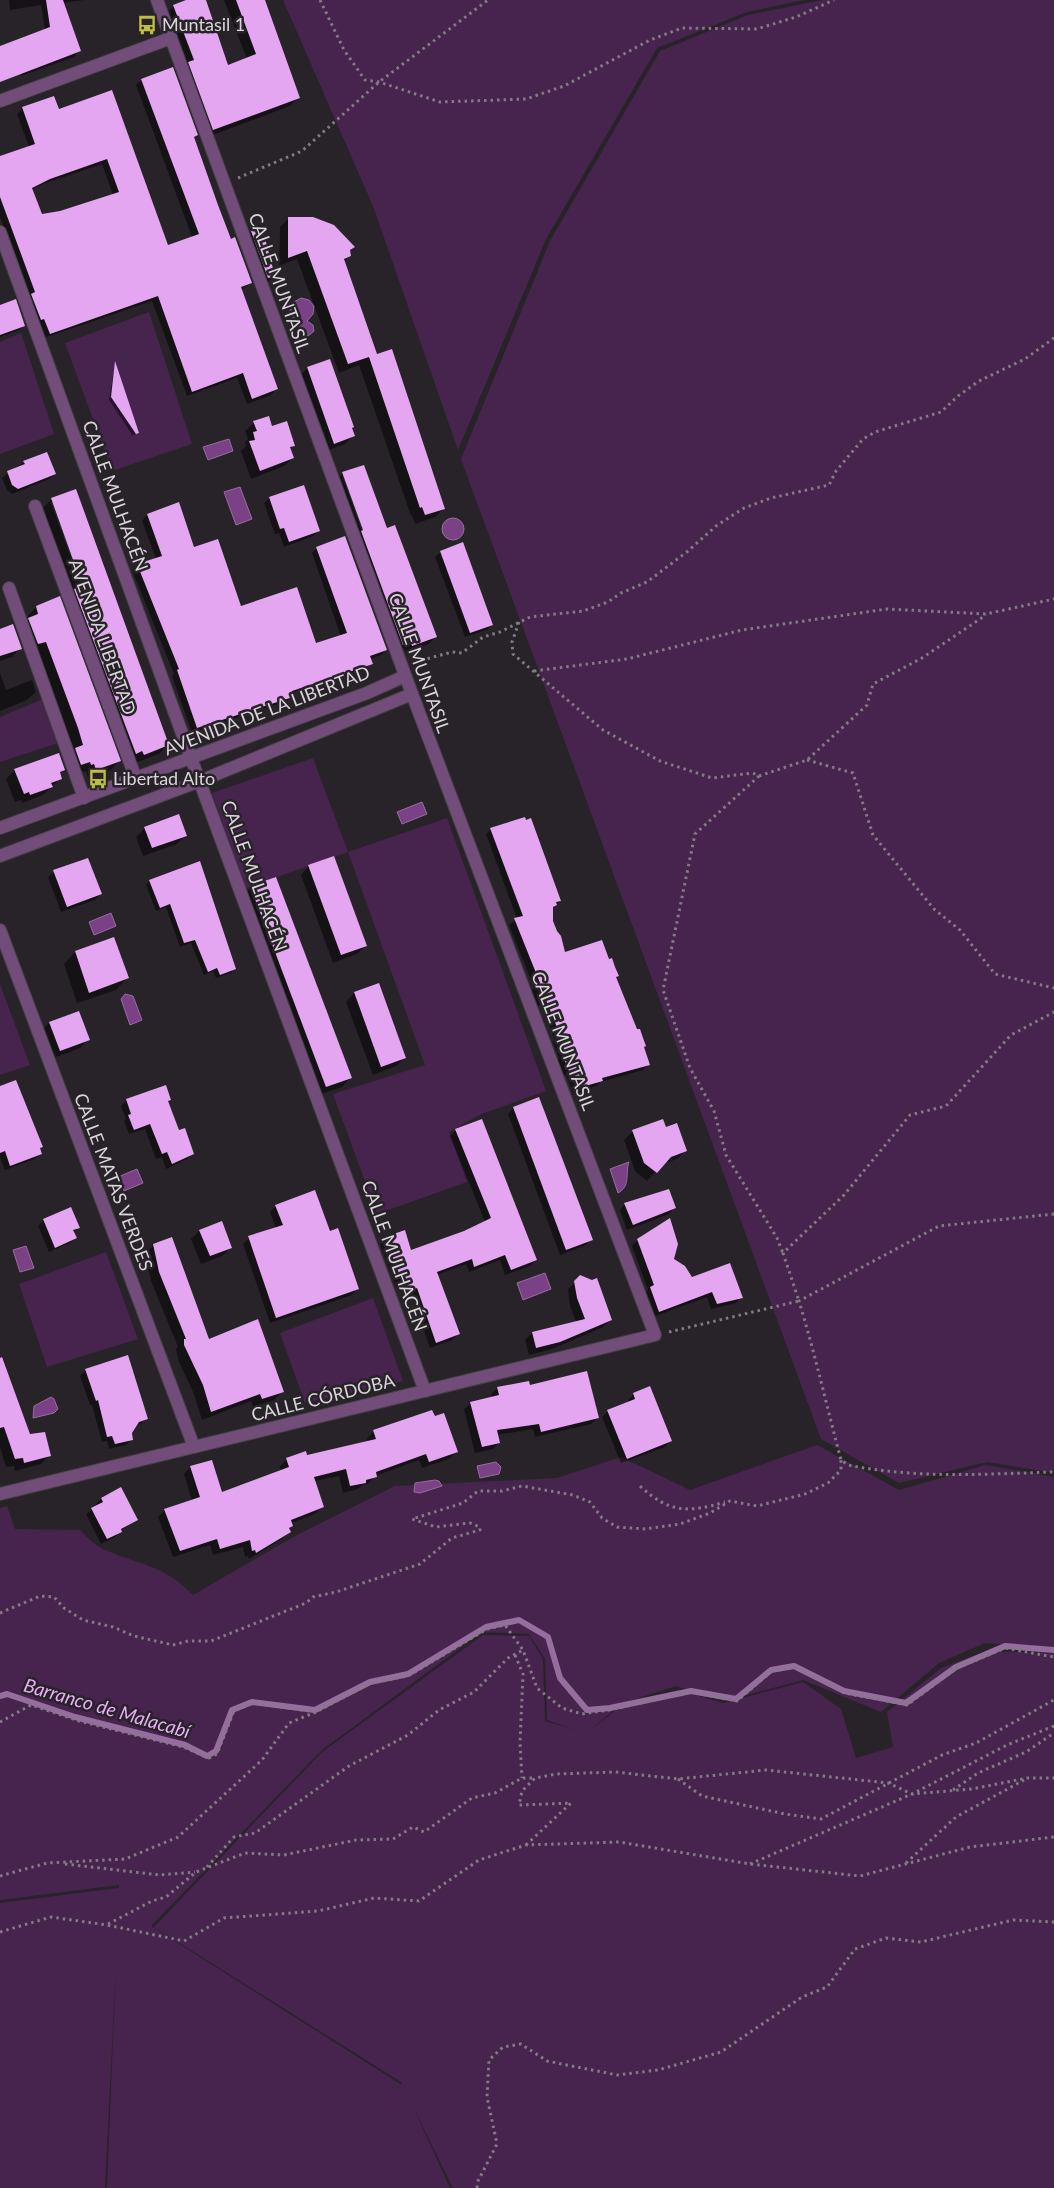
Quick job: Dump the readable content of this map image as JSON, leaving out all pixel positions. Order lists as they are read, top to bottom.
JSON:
{
  "streets": {
    "street": [
      "CALLE MUNTASIL",
      "CALLE MULHACÉN",
      "AVENIDA LIBERTAD",
      "AVENIDA DE LA LIBERTAD",
      "CALLE MATAS VERDES",
      "CALLE CÓRDOBA"
    ]
  },
  "crossings": [
    ["CALLE MUNTASIL", "AVENIDA DE LA LIBERTAD"],
    ["CALLE MUNTASIL", "CALLE CÓRDOBA"],
    ["CALLE MULHACÉN", "AVENIDA DE LA LIBERTAD"],
    ["CALLE MULHACÉN", "CALLE CÓRDOBA"],
    ["AVENIDA LIBERTAD", "AVENIDA DE LA LIBERTAD"],
    ["CALLE MATAS VERDES", "CALLE CÓRDOBA"]
  ],
  "water": ["Barranco de Malacabí"],
  "places": {
    "bus stop": ["Muntasil 1", "Libertad Alto"]
  }
}
